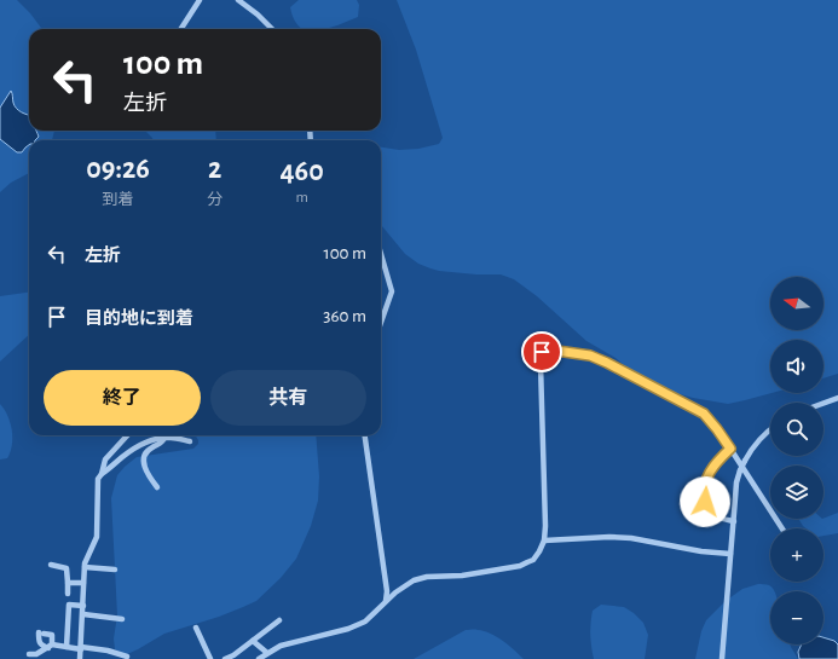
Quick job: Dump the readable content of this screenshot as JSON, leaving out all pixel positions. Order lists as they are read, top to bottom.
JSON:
{
  "north": "left",
  "page": {
    "turn": ["100 m", "左折"],
    "eta": [
      "09:26",
      "到着",
      "2",
      "分",
      "460",
      "m"
    ],
    "list": [
      {
        "name": "左折",
        "value": "100 m"
      },
      {
        "name": "目的地に到着",
        "value": "360 m"
      }
    ],
    "map_buttons": ["+", "−"],
    "buttons": ["終了", "共有"]
  }
}
